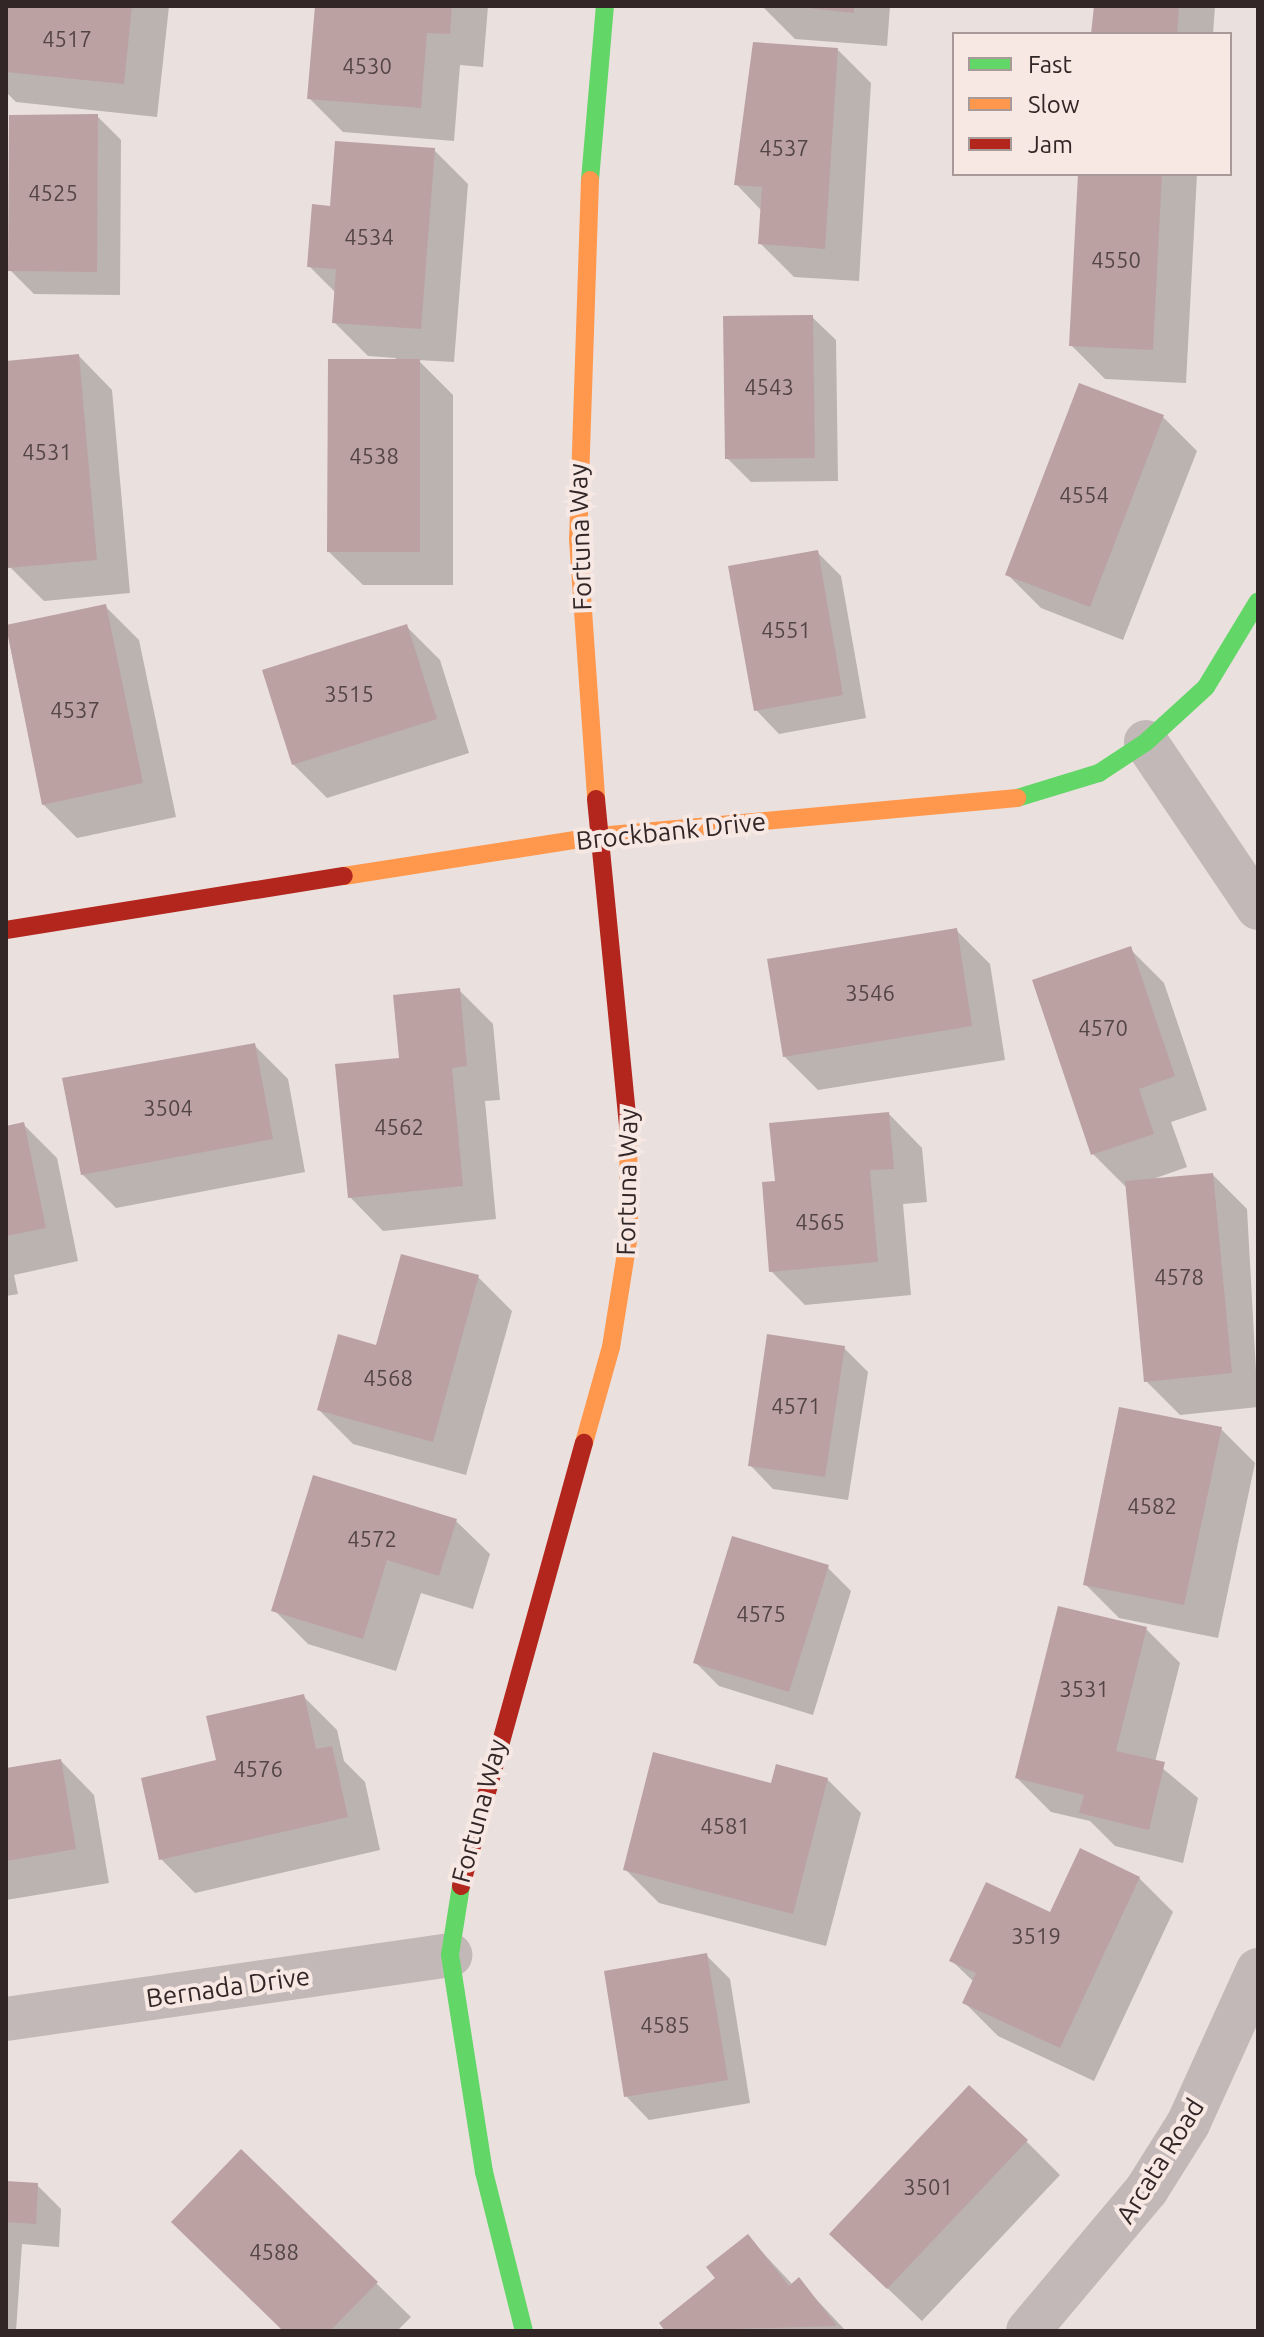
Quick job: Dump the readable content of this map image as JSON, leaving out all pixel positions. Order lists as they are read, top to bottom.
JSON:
{
  "streets": {
    "street": [
      "Fortuna Way",
      "Brockbank Drive",
      "Bernada Drive",
      "Arcata Road"
    ]
  },
  "crossings": [
    ["Fortuna Way", "Brockbank Drive"],
    ["Fortuna Way", "Bernada Drive"]
  ],
  "house_numbers": [
    "4517",
    "4530",
    "4537",
    "4525",
    "4534",
    "4550",
    "4543",
    "4531",
    "4538",
    "4554",
    "4551",
    "3515",
    "4537",
    "3546",
    "4570",
    "3504",
    "4562",
    "4565",
    "4578",
    "4568",
    "4571",
    "4582",
    "4572",
    "4575",
    "3531",
    "4576",
    "4581",
    "3519",
    "4585",
    "3501",
    "4588"
  ],
  "legend": ["Fast", "Slow", "Jam"]
}
